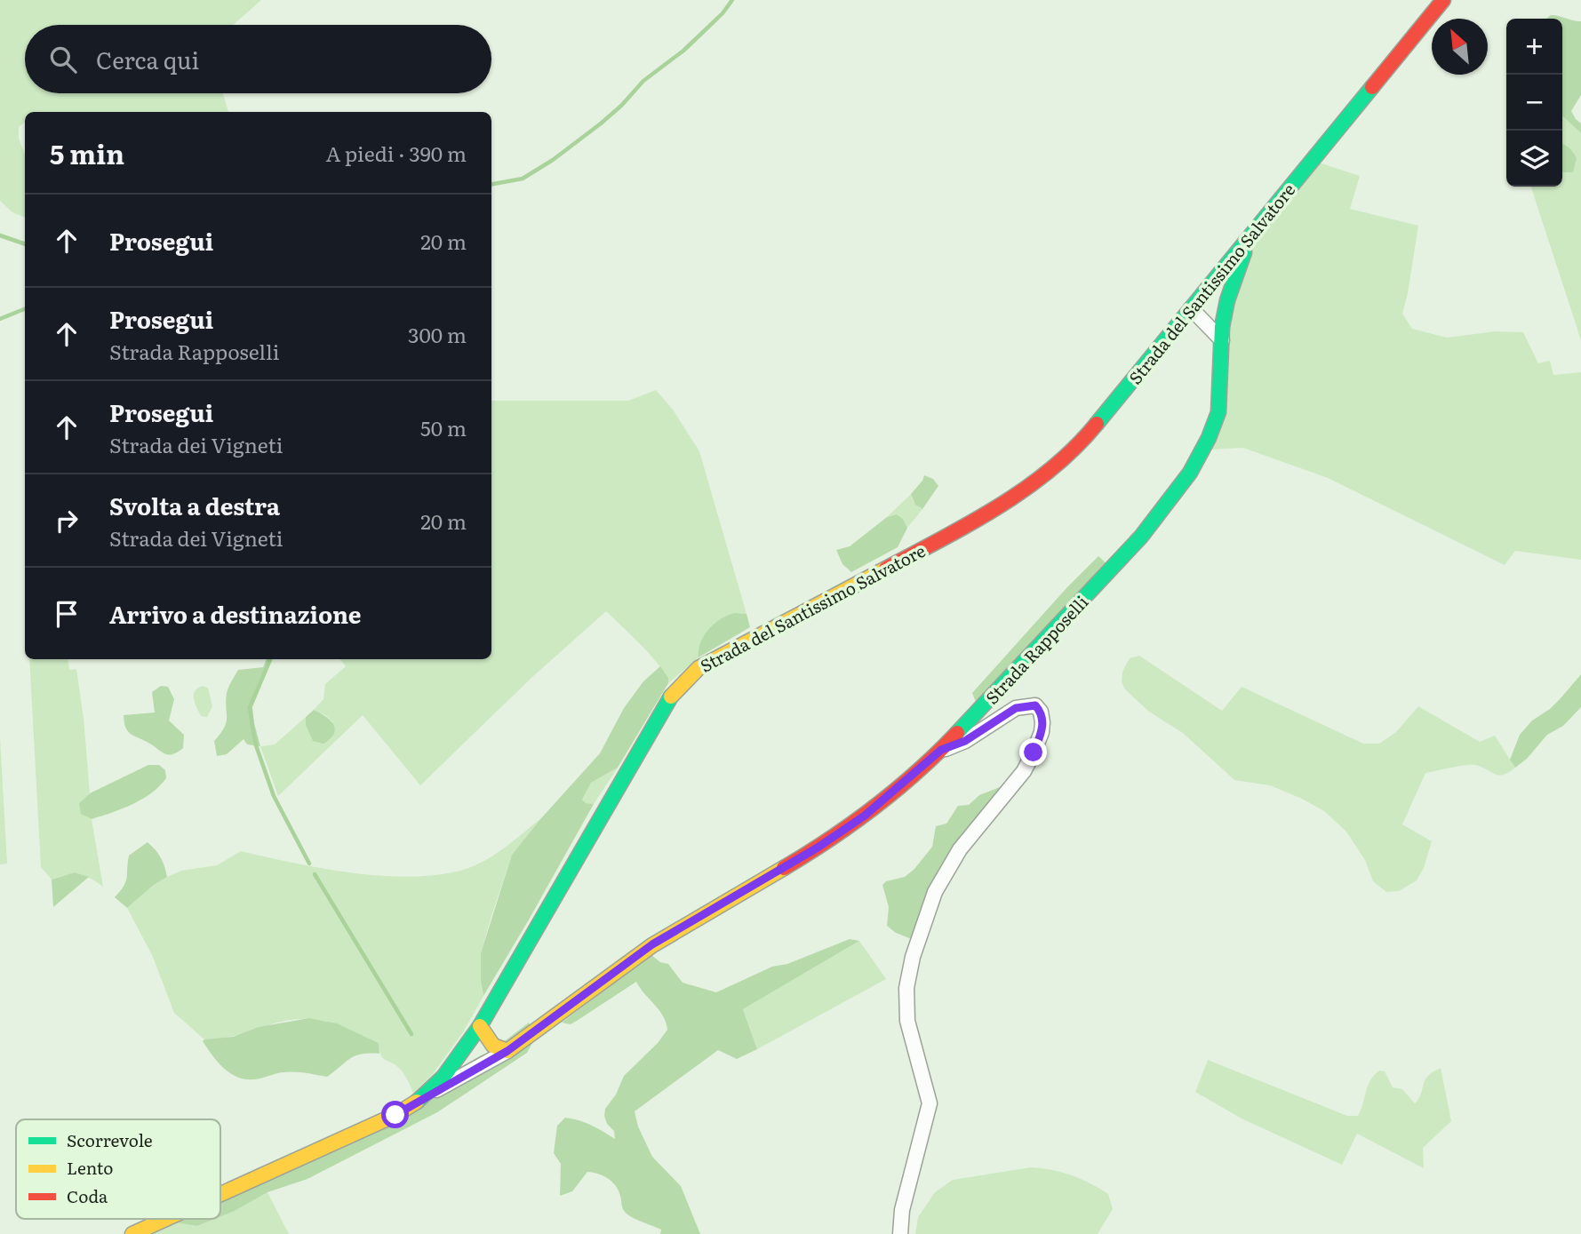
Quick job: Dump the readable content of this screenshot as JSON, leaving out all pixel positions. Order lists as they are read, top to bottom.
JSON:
{
  "streets": {
    "street": ["Strada del Santissimo Salvatore", "Strada Rapposelli"]
  },
  "crossings": [
    ["Strada del Santissimo Salvatore", "Strada Rapposelli"]
  ],
  "legend": ["Scorrevole", "Lento", "Coda"],
  "north": "top left",
  "page": {
    "map_buttons": ["+", "−"],
    "search": "Cerca qui",
    "heading": ["5 min", "A piedi · 390 m"],
    "list": [
      ["Prosegui", "20 m"],
      ["Prosegui", "Strada Rapposelli", "300 m"],
      ["Prosegui", "Strada dei Vigneti", "50 m"],
      ["Svolta a destra", "Strada dei Vigneti", "20 m"],
      "Arrivo a destinazione"
    ]
  }
}
